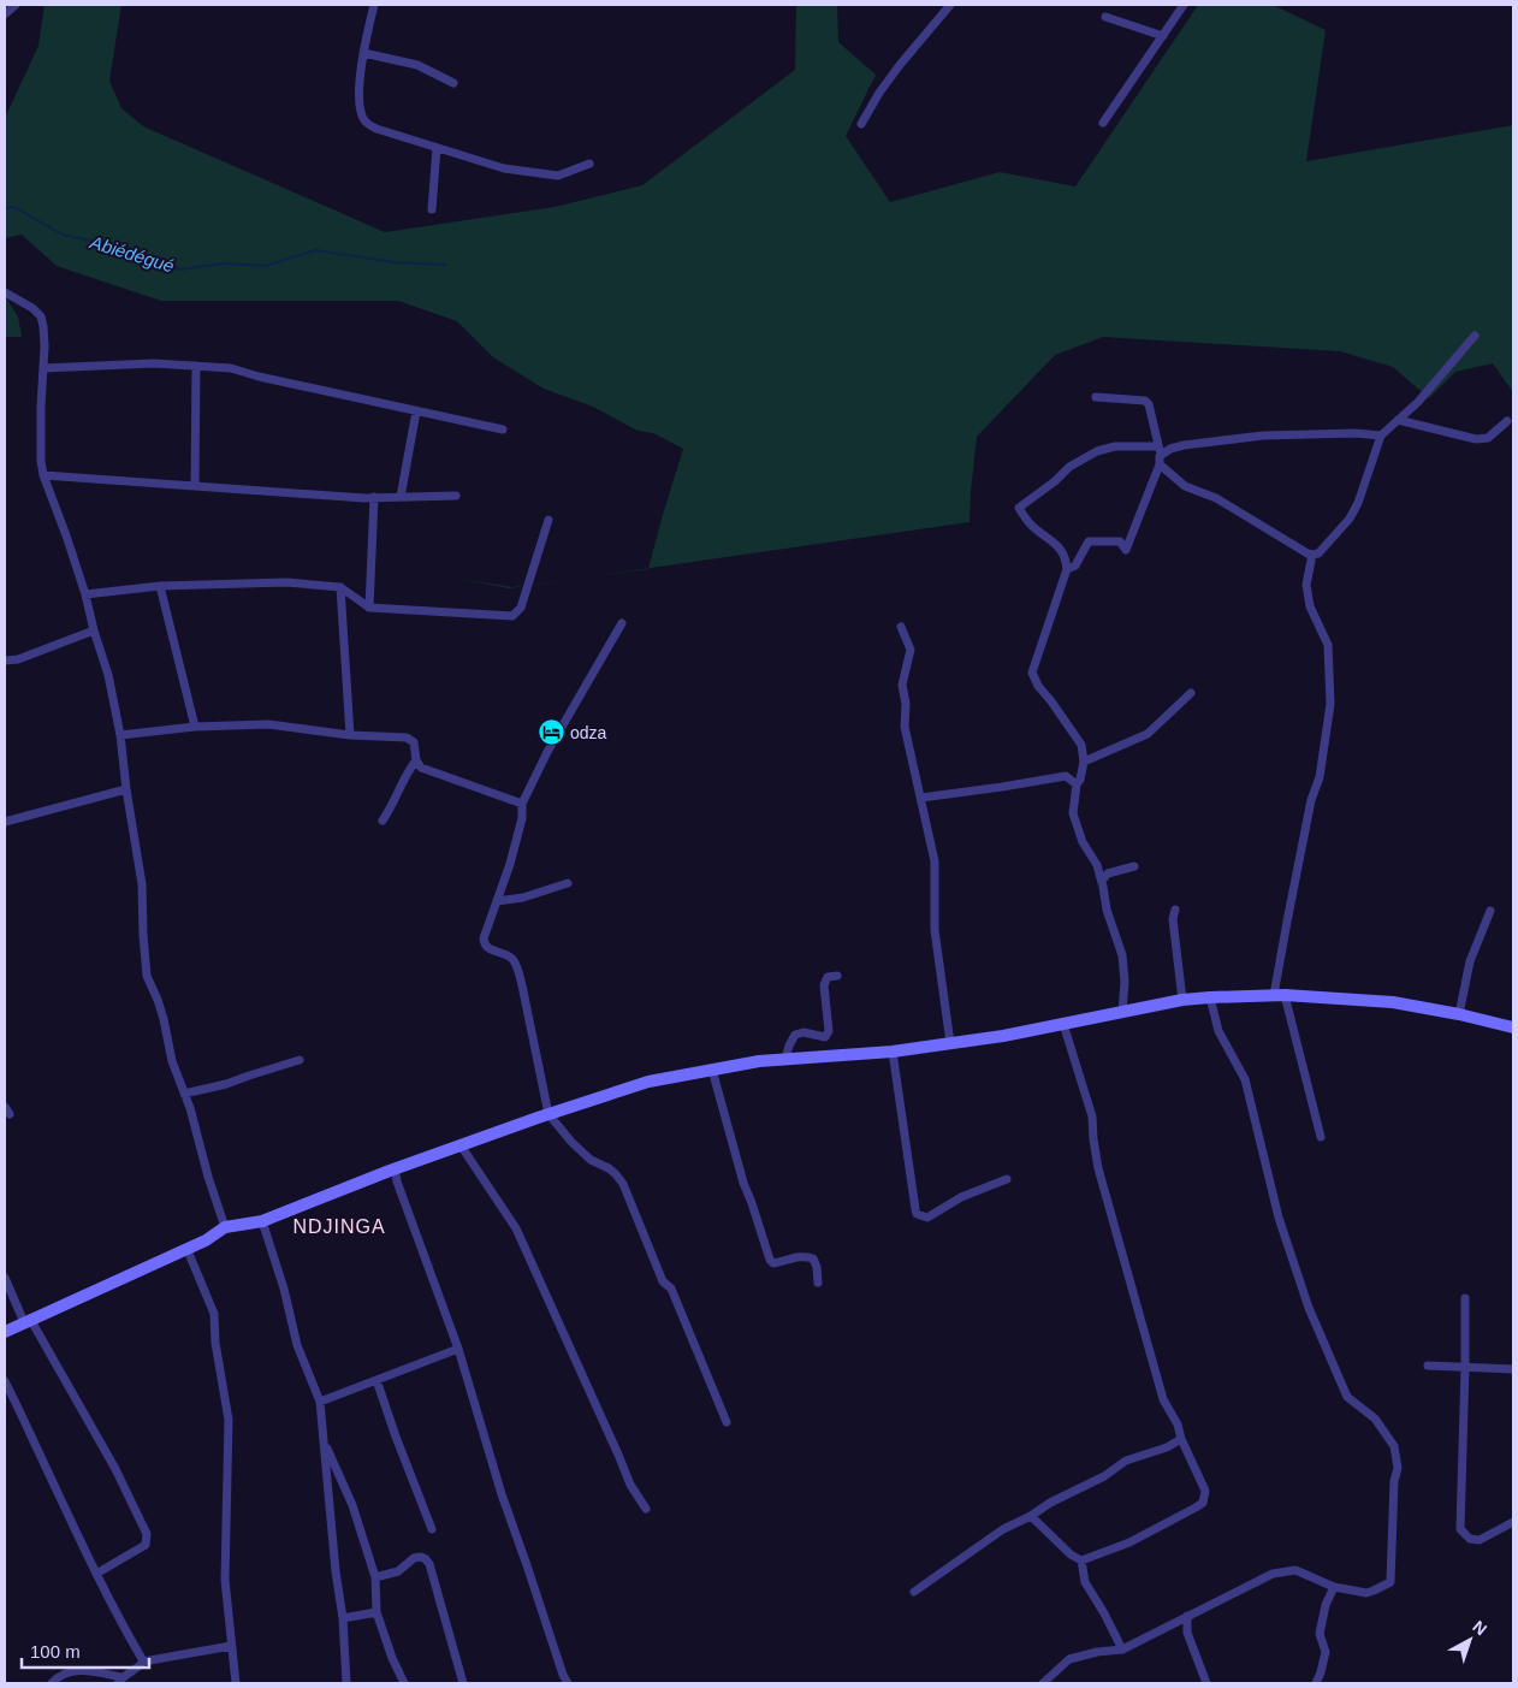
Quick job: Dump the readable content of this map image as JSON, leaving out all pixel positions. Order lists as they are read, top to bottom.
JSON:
{
  "districts": ["NDJINGA"],
  "water": ["Abiédégué"],
  "places": {
    "hotel": ["odza"]
  },
  "scale_bar": "100 m",
  "north": "top right"
}
